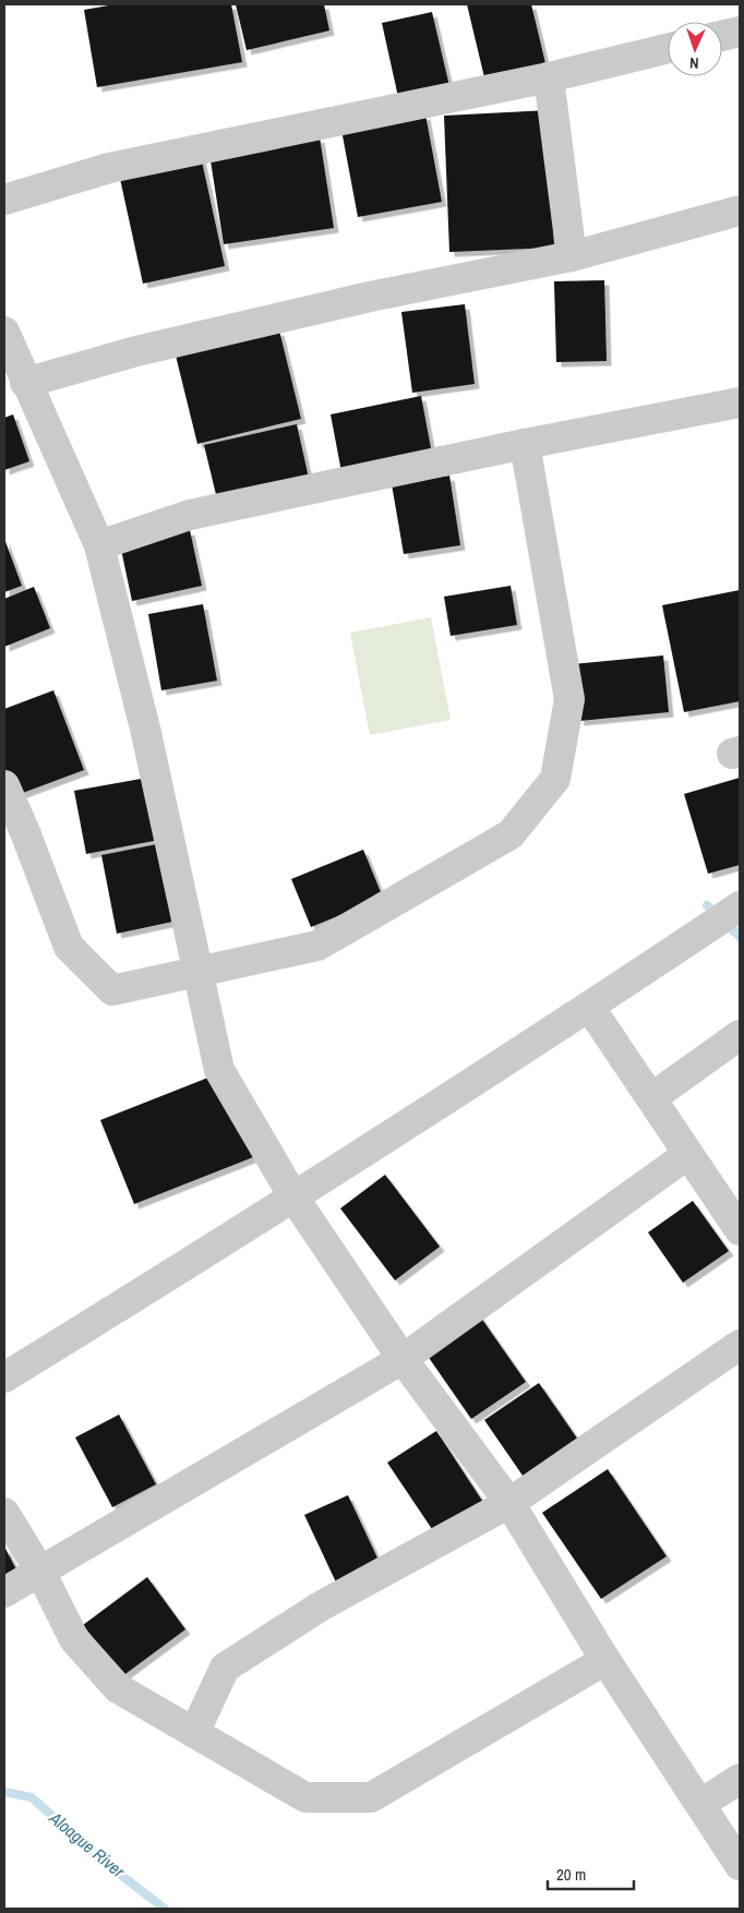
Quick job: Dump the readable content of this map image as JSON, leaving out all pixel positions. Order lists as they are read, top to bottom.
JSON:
{
  "water": ["Aloague River"],
  "scale_bar": "20 m",
  "north": "bottom"
}
